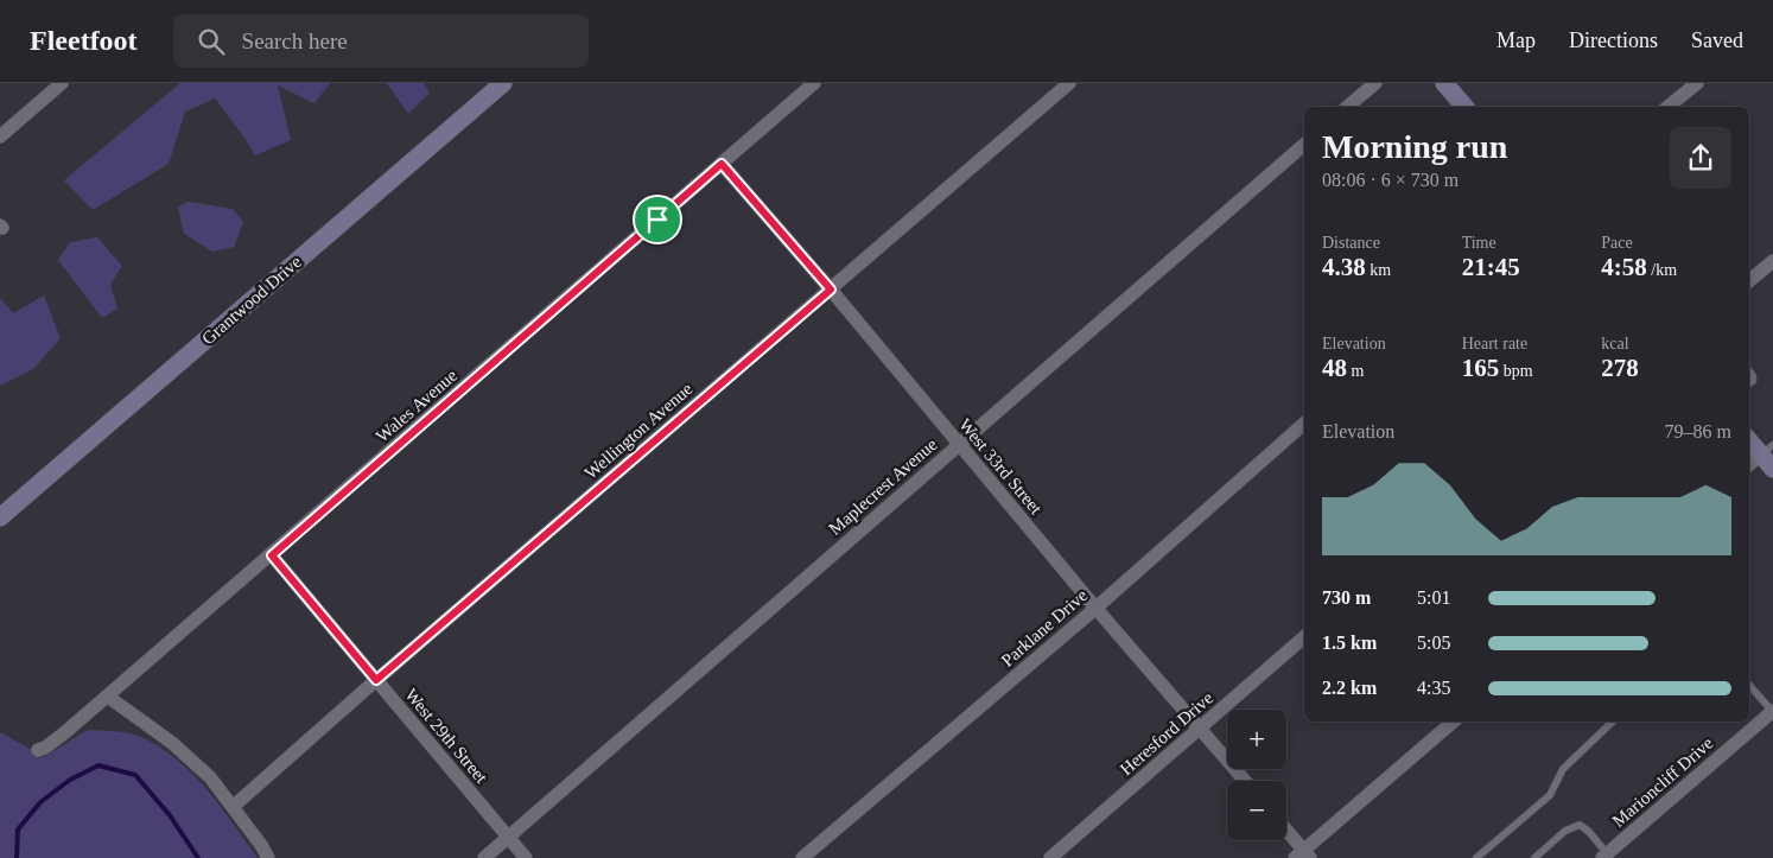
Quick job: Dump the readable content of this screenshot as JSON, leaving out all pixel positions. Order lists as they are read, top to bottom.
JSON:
{
  "streets": {
    "street": [
      "Grantwood Drive",
      "Wales Avenue",
      "Wellington Avenue",
      "West 33rd Street",
      "Maplecrest Avenue",
      "Parklane Drive",
      "Heresford Drive",
      "West 29th Street",
      "Marioncliff Drive"
    ]
  },
  "crossings": [
    ["Wales Avenue", "West 33rd Street"],
    ["Wales Avenue", "West 29th Street"],
    ["Wellington Avenue", "West 33rd Street"],
    ["Wellington Avenue", "West 29th Street"],
    ["West 33rd Street", "Maplecrest Avenue"],
    ["West 33rd Street", "Parklane Drive"],
    ["West 33rd Street", "Heresford Drive"],
    ["Maplecrest Avenue", "West 29th Street"]
  ],
  "page": {
    "header": "Fleetfoot",
    "search": "Search here",
    "nav": ["Map", "Directions", "Saved"],
    "heading": ["Morning run", "08:06 · 6 × 730 m"],
    "stats": [
      ["Distance", "4.38 km"],
      ["Time", "21:45"],
      ["Pace", "4:58 /km"],
      ["Elevation", "48 m"],
      ["Heart rate", "165 bpm"],
      ["kcal", "278"]
    ],
    "chart": ["Elevation", "79–86 m"],
    "list": [
      {
        "name": "730 m",
        "note": "5:01"
      },
      {
        "name": "1.5 km",
        "note": "5:05"
      },
      {
        "name": "2.2 km",
        "note": "4:35"
      }
    ],
    "map_buttons": ["+", "−"]
  }
}
